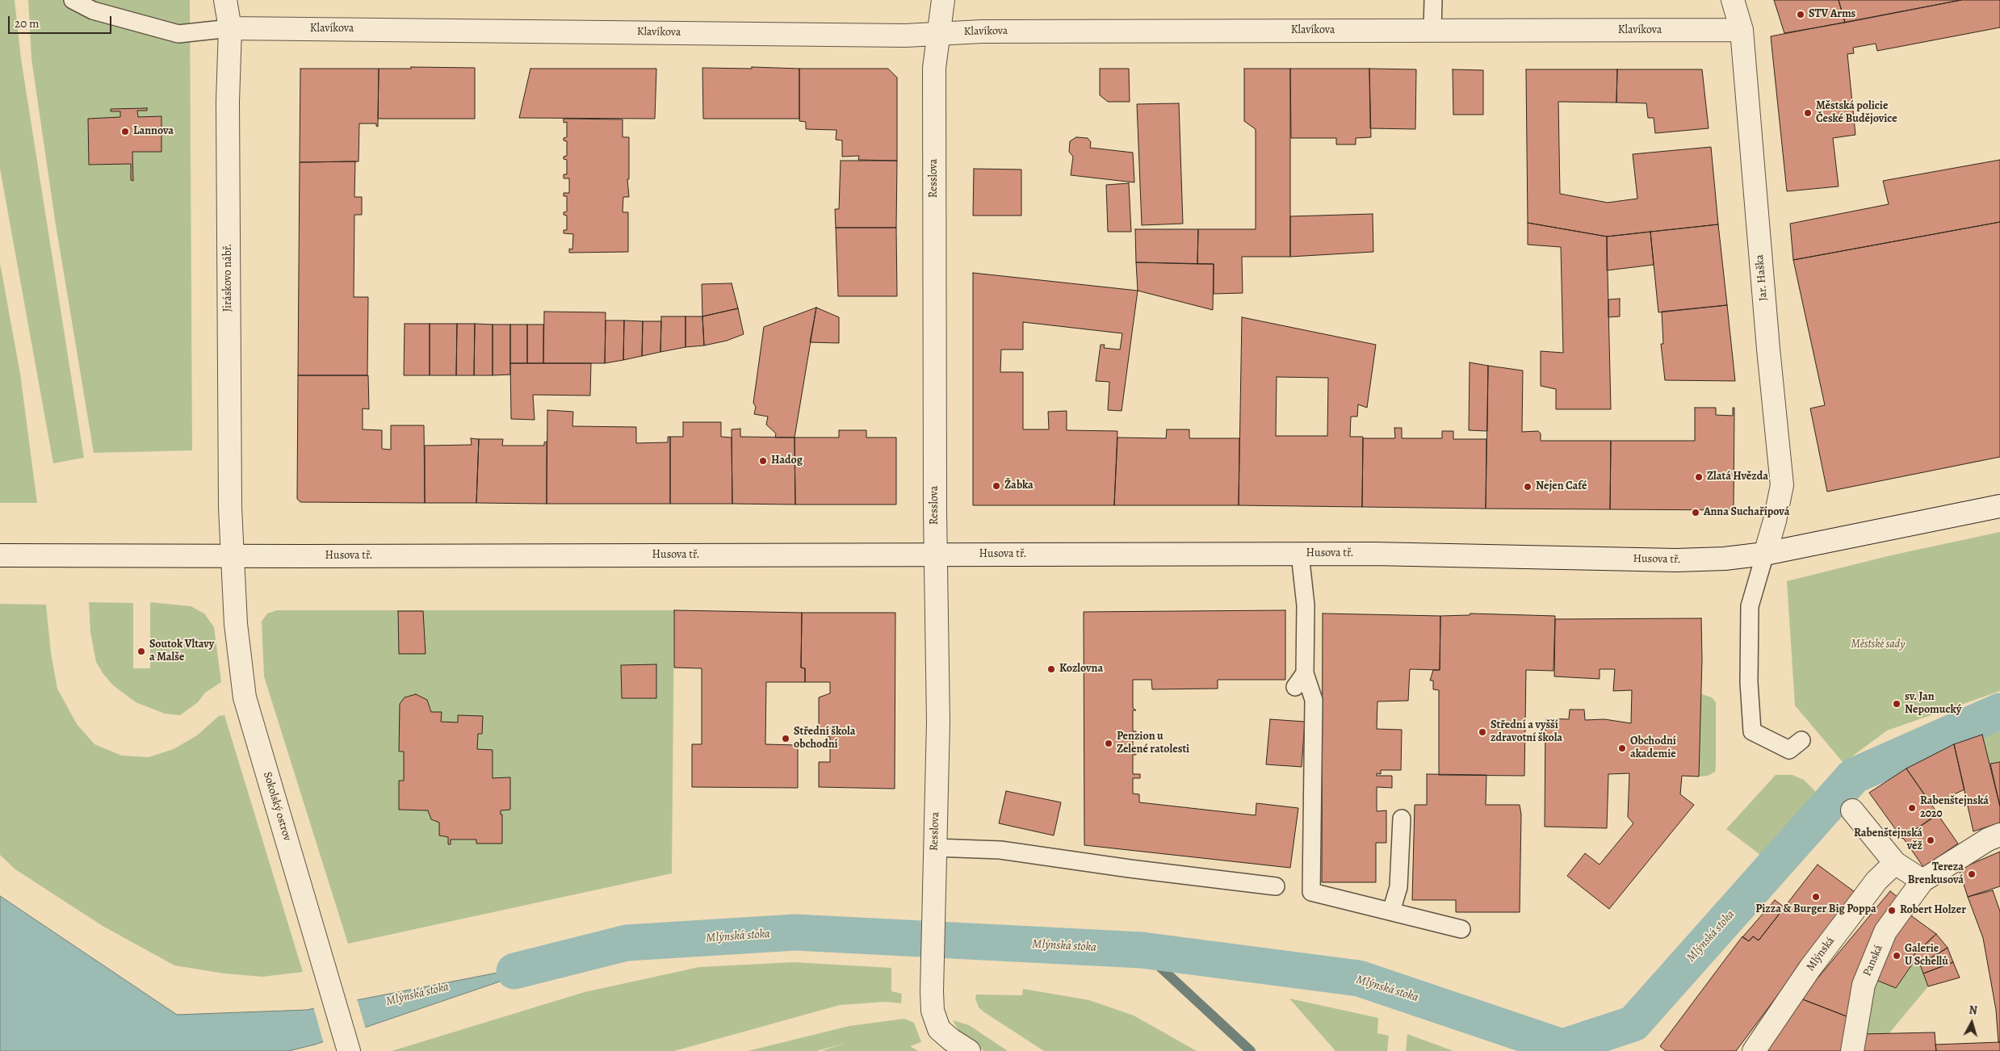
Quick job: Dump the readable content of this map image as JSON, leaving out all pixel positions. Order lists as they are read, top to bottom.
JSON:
{
  "streets": {
    "street": [
      "Klavíkova",
      "Resslova",
      "Jiráskovo nábř.",
      "Jar. Haška",
      "Husova tř.",
      "Sokolský ostrov",
      "Mlýnská",
      "Panská"
    ]
  },
  "crossings": [
    ["Klavíkova", "Resslova"],
    ["Klavíkova", "Jiráskovo nábř."],
    ["Klavíkova", "Jar. Haška"],
    ["Resslova", "Husova tř."],
    ["Jiráskovo nábř.", "Husova tř."],
    ["Jiráskovo nábř.", "Sokolský ostrov"],
    ["Jar. Haška", "Husova tř."],
    ["Husova tř.", "Sokolský ostrov"]
  ],
  "water": ["Mlýnská stoka"],
  "parks": ["Městské sady"],
  "places": [
    "STV Arms",
    "Městská policie České Budějovice",
    "Lannova",
    "Hadog",
    "Zlatá Hvězda",
    "Žabka",
    "Nejen Café",
    "Anna Suchařípová",
    "Soutok Vltavy a Malše",
    "Kozlovna",
    "sv. Jan Nepomucký",
    "Střední a vyšší zdravotní škola",
    "Střední škola obchodní",
    "Penzion u Zelené ratolesti",
    "Obchodní akademie",
    "Rabenštejnská 2020",
    "Rabenštejnská věž",
    "Tereza Brenkusová",
    "Pizza & Burger Big Poppa",
    "Robert Holzer",
    "Galerie U Schellů"
  ],
  "scale_bar": "20 m",
  "north": "top"
}
